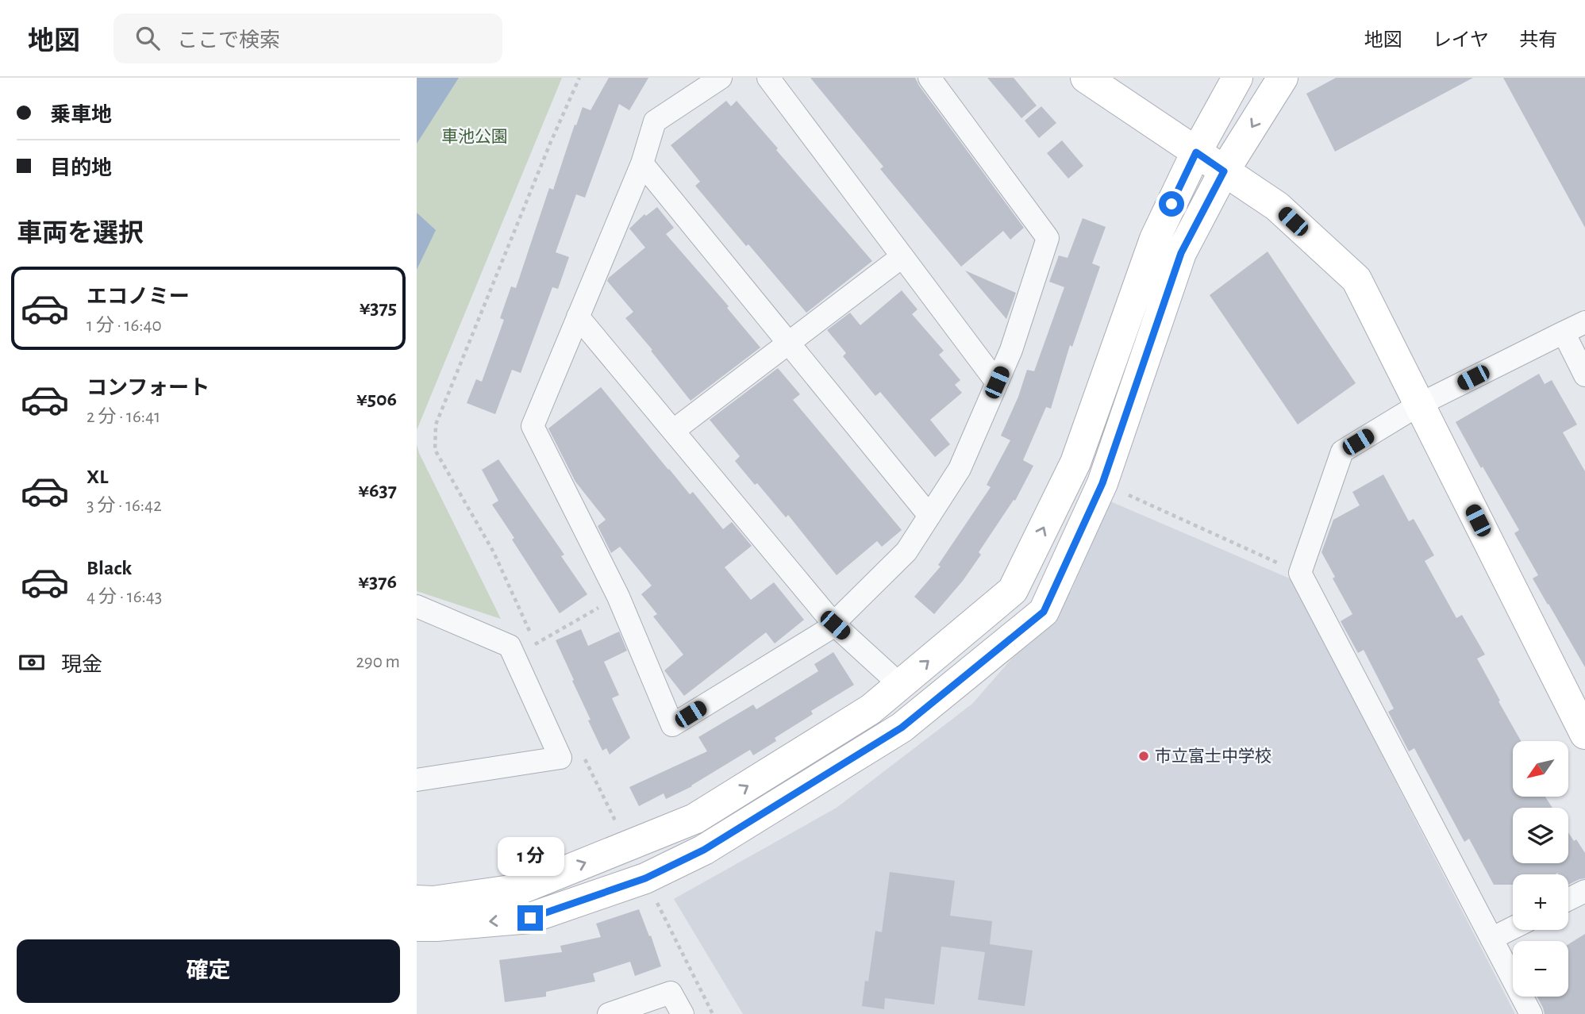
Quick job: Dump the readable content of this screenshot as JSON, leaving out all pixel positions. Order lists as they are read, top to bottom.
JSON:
{
  "parks": ["車池公園"],
  "places": ["市立富士中学校"],
  "north": "bottom left",
  "page": {
    "header": "地図",
    "search": "ここで検索",
    "nav": ["地図", "レイヤ", "共有"],
    "banner": ["乗車地", "目的地"],
    "heading": "車両を選択",
    "list": [
      {
        "name": "エコノミー",
        "note": "1 分 · 16:40",
        "value": "¥375"
      },
      {
        "name": "コンフォート",
        "note": "2 分 · 16:41",
        "value": "¥506"
      },
      {
        "name": "XL",
        "note": "3 分 · 16:42",
        "value": "¥637"
      },
      {
        "name": "Black",
        "note": "4 分 · 16:43",
        "value": "¥376"
      }
    ],
    "pay": ["現金", "290 m"],
    "map_buttons": ["+", "−"],
    "bubble": "1 分",
    "buttons": "確定"
  }
}
